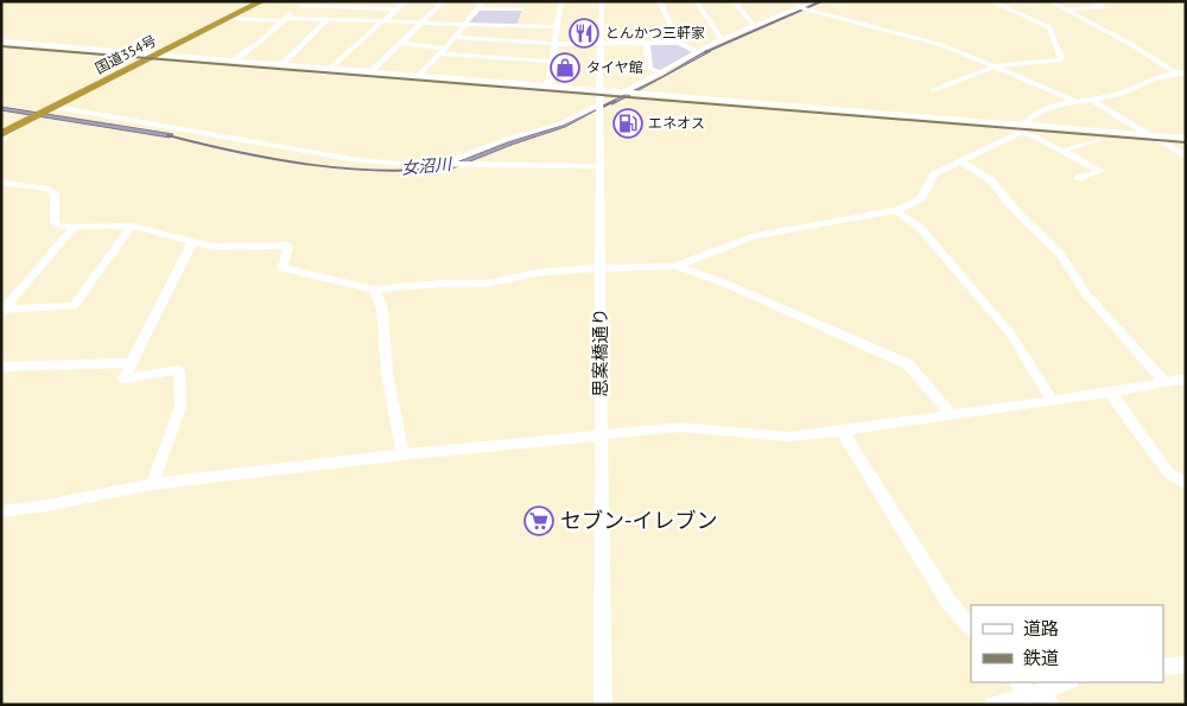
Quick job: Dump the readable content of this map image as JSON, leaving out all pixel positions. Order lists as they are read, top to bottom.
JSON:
{
  "streets": {
    "highway": ["国道354号"],
    "street": ["思案橋通り"]
  },
  "water": ["女沼川"],
  "places": {
    "restaurant": ["とんかつ三軒家"],
    "shop": ["タイヤ館"],
    "fuel station": ["エネオス"],
    "supermarket": ["セブン-イレブン"]
  },
  "legend": ["道路", "鉄道"]
}
